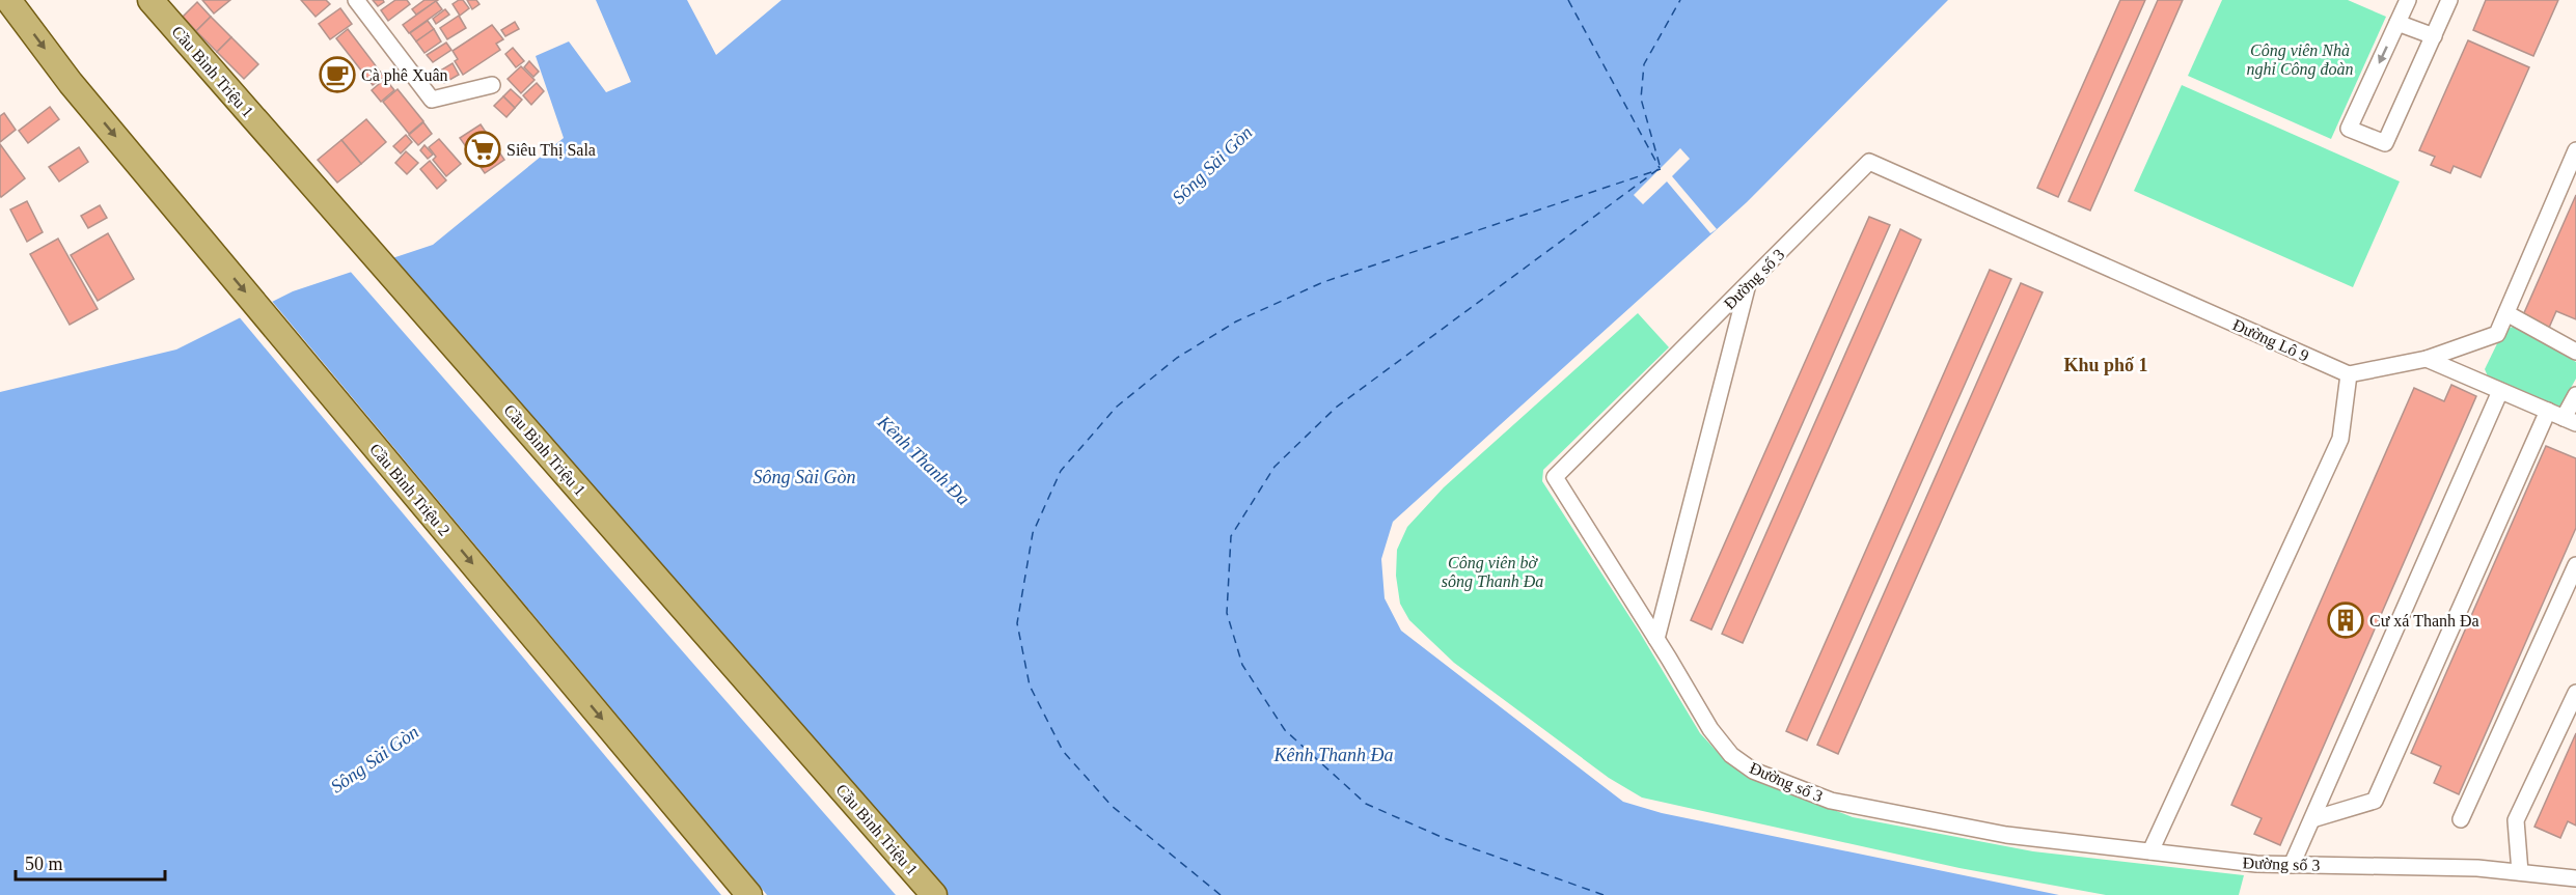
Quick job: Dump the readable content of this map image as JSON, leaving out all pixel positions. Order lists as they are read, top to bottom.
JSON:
{
  "streets": {
    "main road": ["Cầu Bình Triệu 1", "Cầu Bình Triệu 2"],
    "street": ["Đường số 3", "Đường Lô 9"]
  },
  "crossings": [
    ["Đường số 3", "Đường Lô 9"]
  ],
  "one_way": ["Cầu Bình Triệu 2"],
  "districts": ["Khu phố 1"],
  "water": ["Sông Sài Gòn", "Kênh Thanh Đa"],
  "parks": ["Công viên Nhà nghỉ Công đoàn", "Công viên bờ sông Thanh Đa"],
  "places": {
    "cafe": ["Cà phê Xuân"],
    "supermarket": ["Siêu Thị Sala"],
    "building": ["Cư xá Thanh Đa"]
  },
  "scale_bar": "50 m"
}
